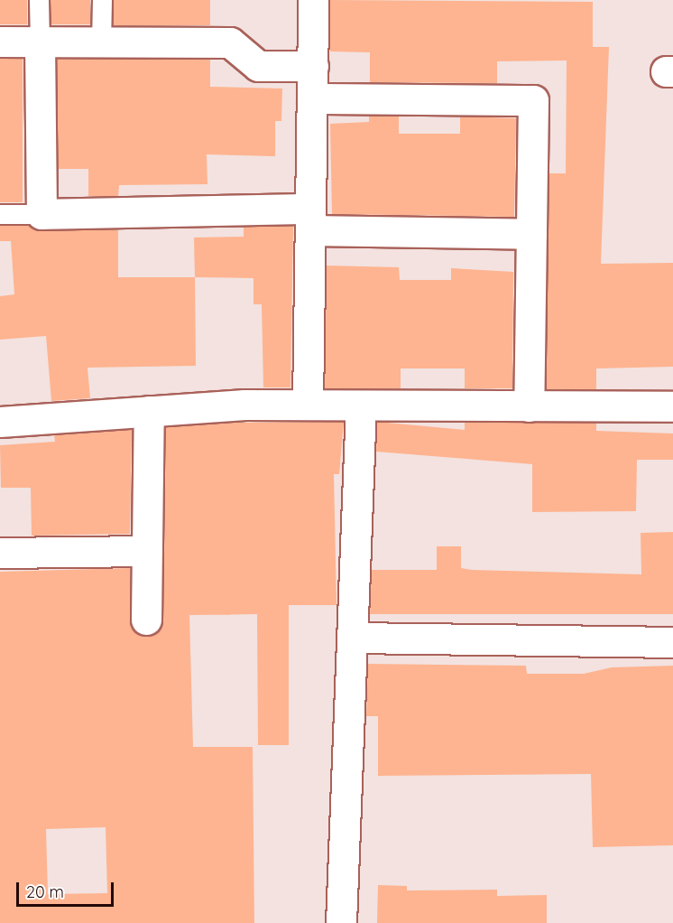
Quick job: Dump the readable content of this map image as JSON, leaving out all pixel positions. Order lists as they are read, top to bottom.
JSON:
{
  "scale_bar": "20 m"
}
